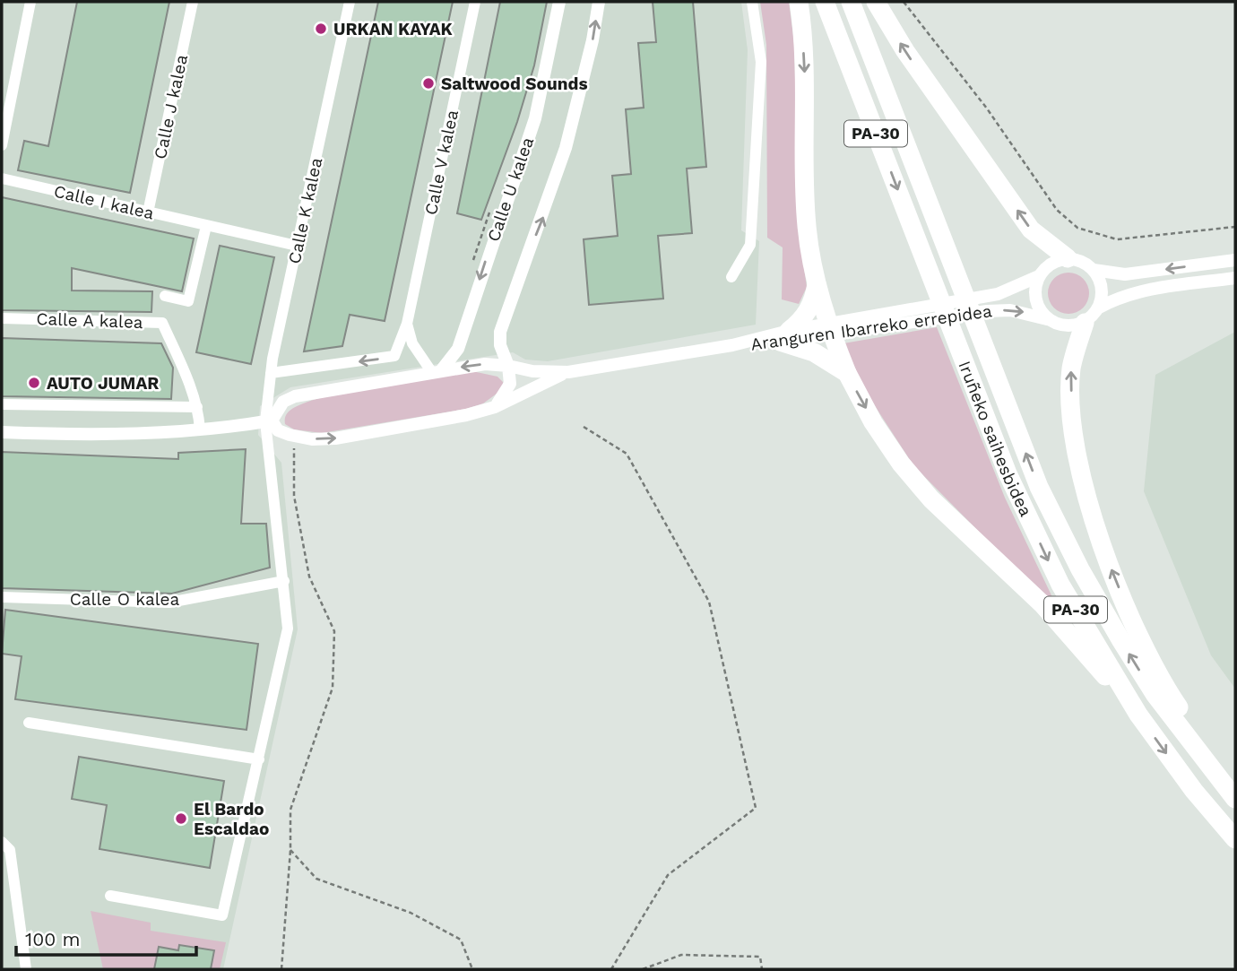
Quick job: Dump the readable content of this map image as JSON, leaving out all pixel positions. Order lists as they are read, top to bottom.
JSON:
{
  "streets": {
    "highway": ["PA-30", "Iruñeko saihesbidea"],
    "street": [
      "Calle J kalea",
      "Calle V kalea",
      "Calle U kalea",
      "Calle I kalea",
      "Calle K kalea",
      "Calle A kalea",
      "Aranguren Ibarreko errepidea",
      "Calle O kalea"
    ]
  },
  "crossings": [
    ["Calle J kalea", "Calle I kalea"],
    ["Calle V kalea", "Calle K kalea"],
    ["Calle U kalea", "Aranguren Ibarreko errepidea"],
    ["Calle I kalea", "Calle K kalea"],
    ["Calle K kalea", "Aranguren Ibarreko errepidea"]
  ],
  "places": [
    "URKAN KAYAK",
    "Saltwood Sounds",
    "AUTO JUMAR",
    "El Bardo Escaldao"
  ],
  "scale_bar": "100 m"
}
